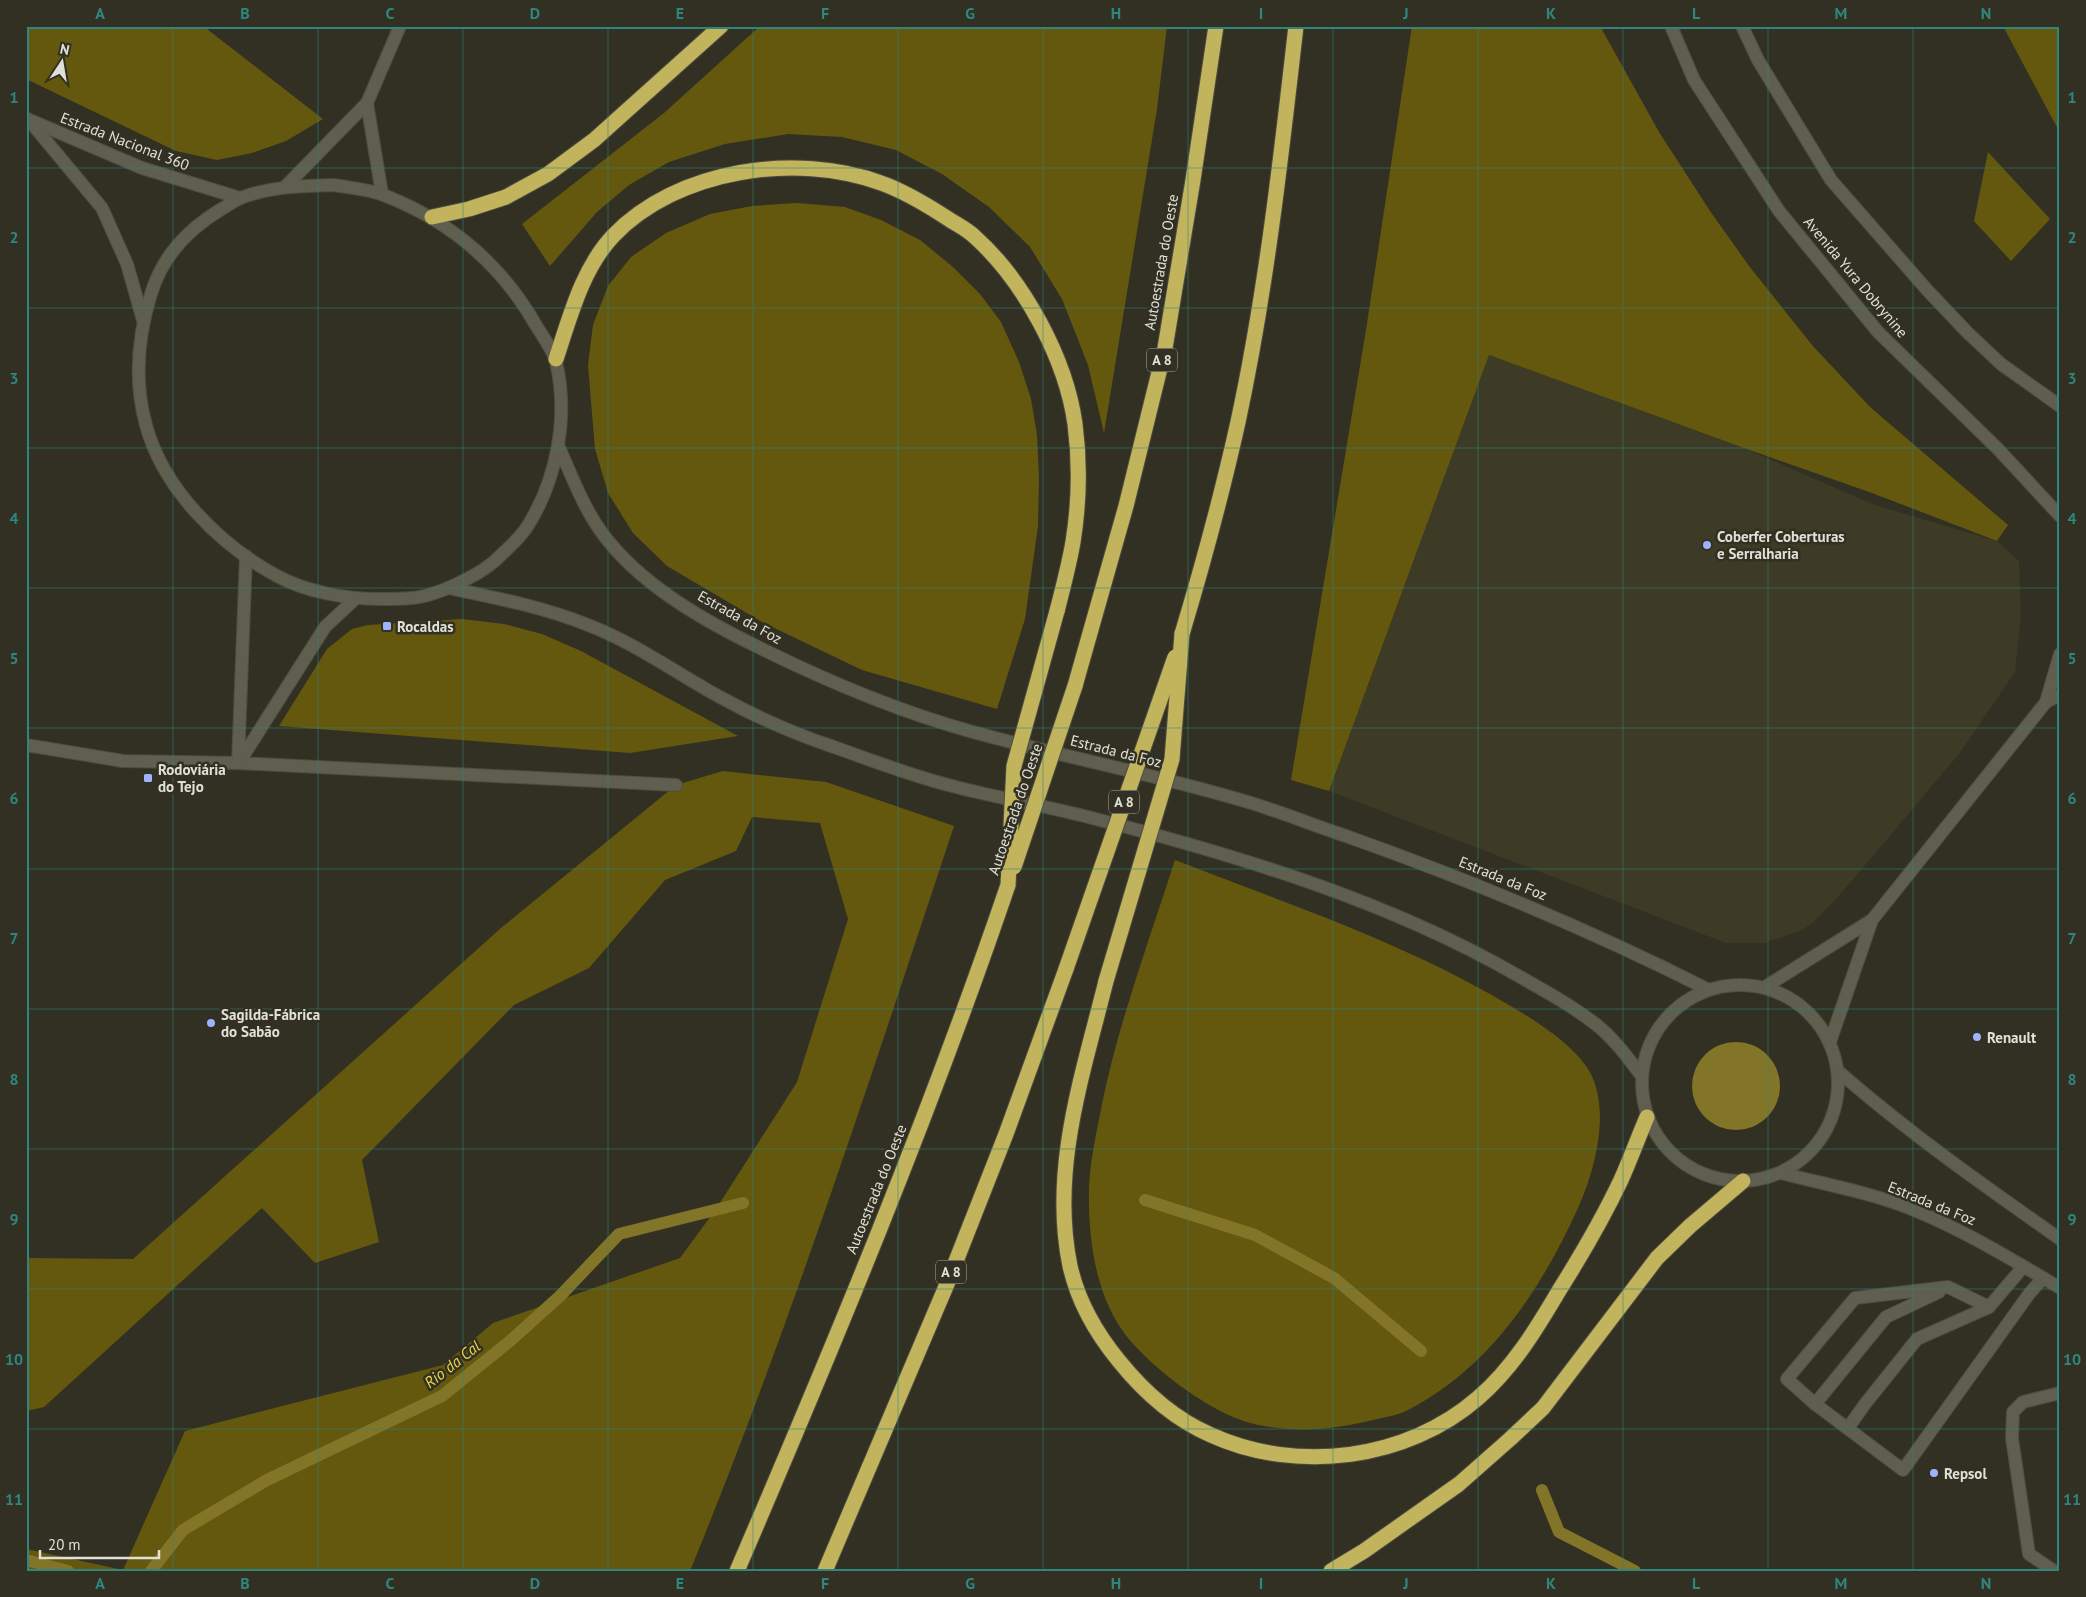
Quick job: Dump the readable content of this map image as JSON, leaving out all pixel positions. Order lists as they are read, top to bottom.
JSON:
{
  "streets": {
    "highway": ["Autoestrada do Oeste", "A 8"],
    "main road": ["Estrada Nacional 360", "Avenida Yura Dobrynine", "Estrada da Foz"]
  },
  "water": ["Rio da Cal"],
  "places": {
    "other": [
      "Coberfer Coberturas e Serralharia",
      "Sagilda-Fábrica do Sabão",
      "Renault",
      "Repsol"
    ],
    "transit": ["Rocaldas", "Rodoviária do Tejo"]
  },
  "scale_bar": "20 m",
  "north": "top",
  "grid": {
    "columns": [
      "A",
      "B",
      "C",
      "D",
      "E",
      "F",
      "G",
      "H",
      "I",
      "J",
      "K",
      "L",
      "M",
      "N"
    ],
    "rows": [
      "1",
      "2",
      "3",
      "4",
      "5",
      "6",
      "7",
      "8",
      "9",
      "10",
      "11"
    ]
  }
}
